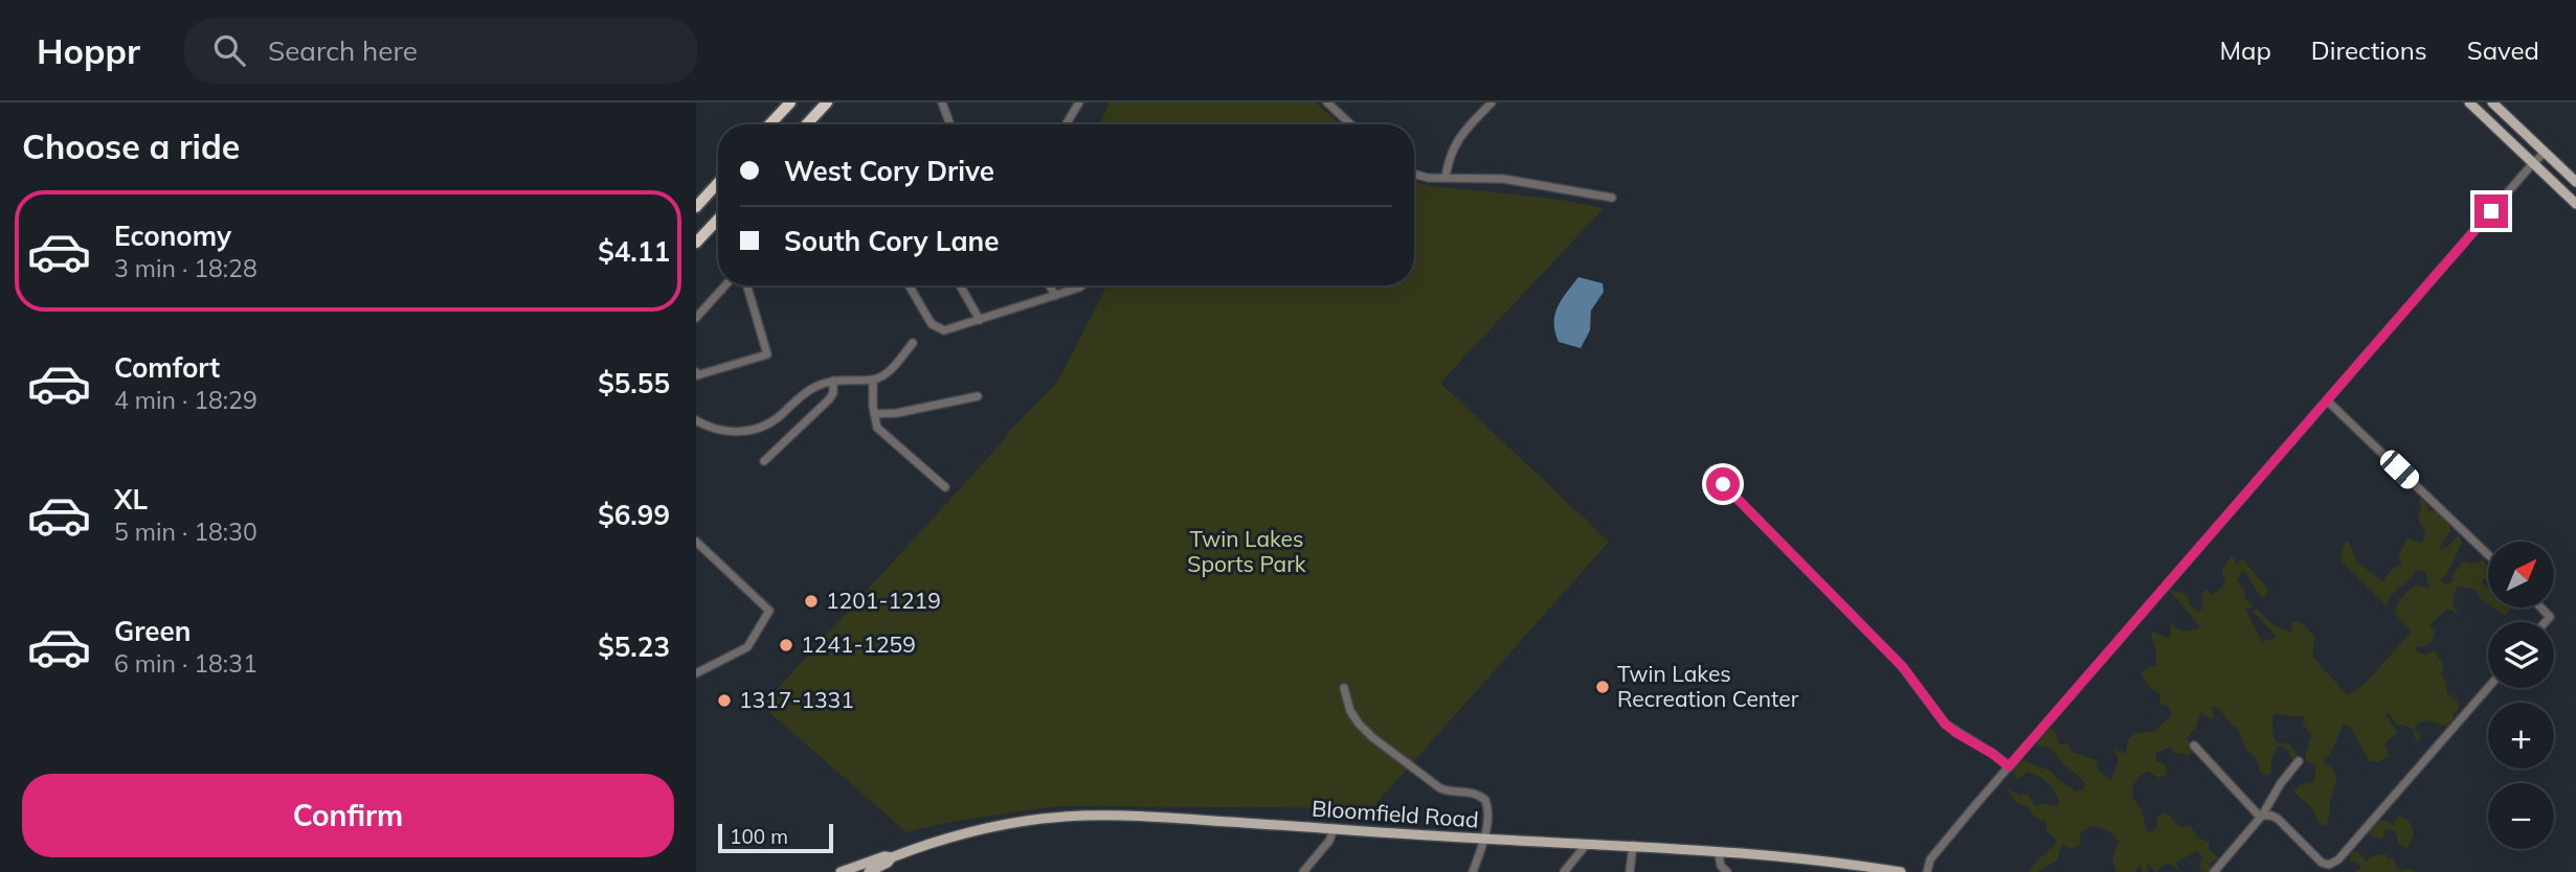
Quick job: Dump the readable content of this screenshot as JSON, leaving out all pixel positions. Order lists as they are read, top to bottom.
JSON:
{
  "streets": {
    "main road": ["Bloomfield Road"]
  },
  "parks": ["Twin Lakes Sports Park"],
  "places": [
    "1201-1219",
    "1241-1259",
    "Twin Lakes Recreation Center",
    "1317-1331"
  ],
  "scale_bar": "100 m",
  "north": "top right",
  "page": {
    "header": "Hoppr",
    "search": "Search here",
    "nav": ["Map", "Directions", "Saved"],
    "heading": "Choose a ride",
    "banner": ["West Cory Drive", "South Cory Lane"],
    "list": [
      {
        "name": "Economy",
        "note": "3 min · 18:28",
        "value": "$4.11"
      },
      {
        "name": "Comfort",
        "note": "4 min · 18:29",
        "value": "$5.55"
      },
      {
        "name": "XL",
        "note": "5 min · 18:30",
        "value": "$6.99"
      },
      {
        "name": "Green",
        "note": "6 min · 18:31",
        "value": "$5.23"
      }
    ],
    "map_buttons": ["+", "−"],
    "buttons": "Confirm",
    "scale": "100 m"
  }
}
